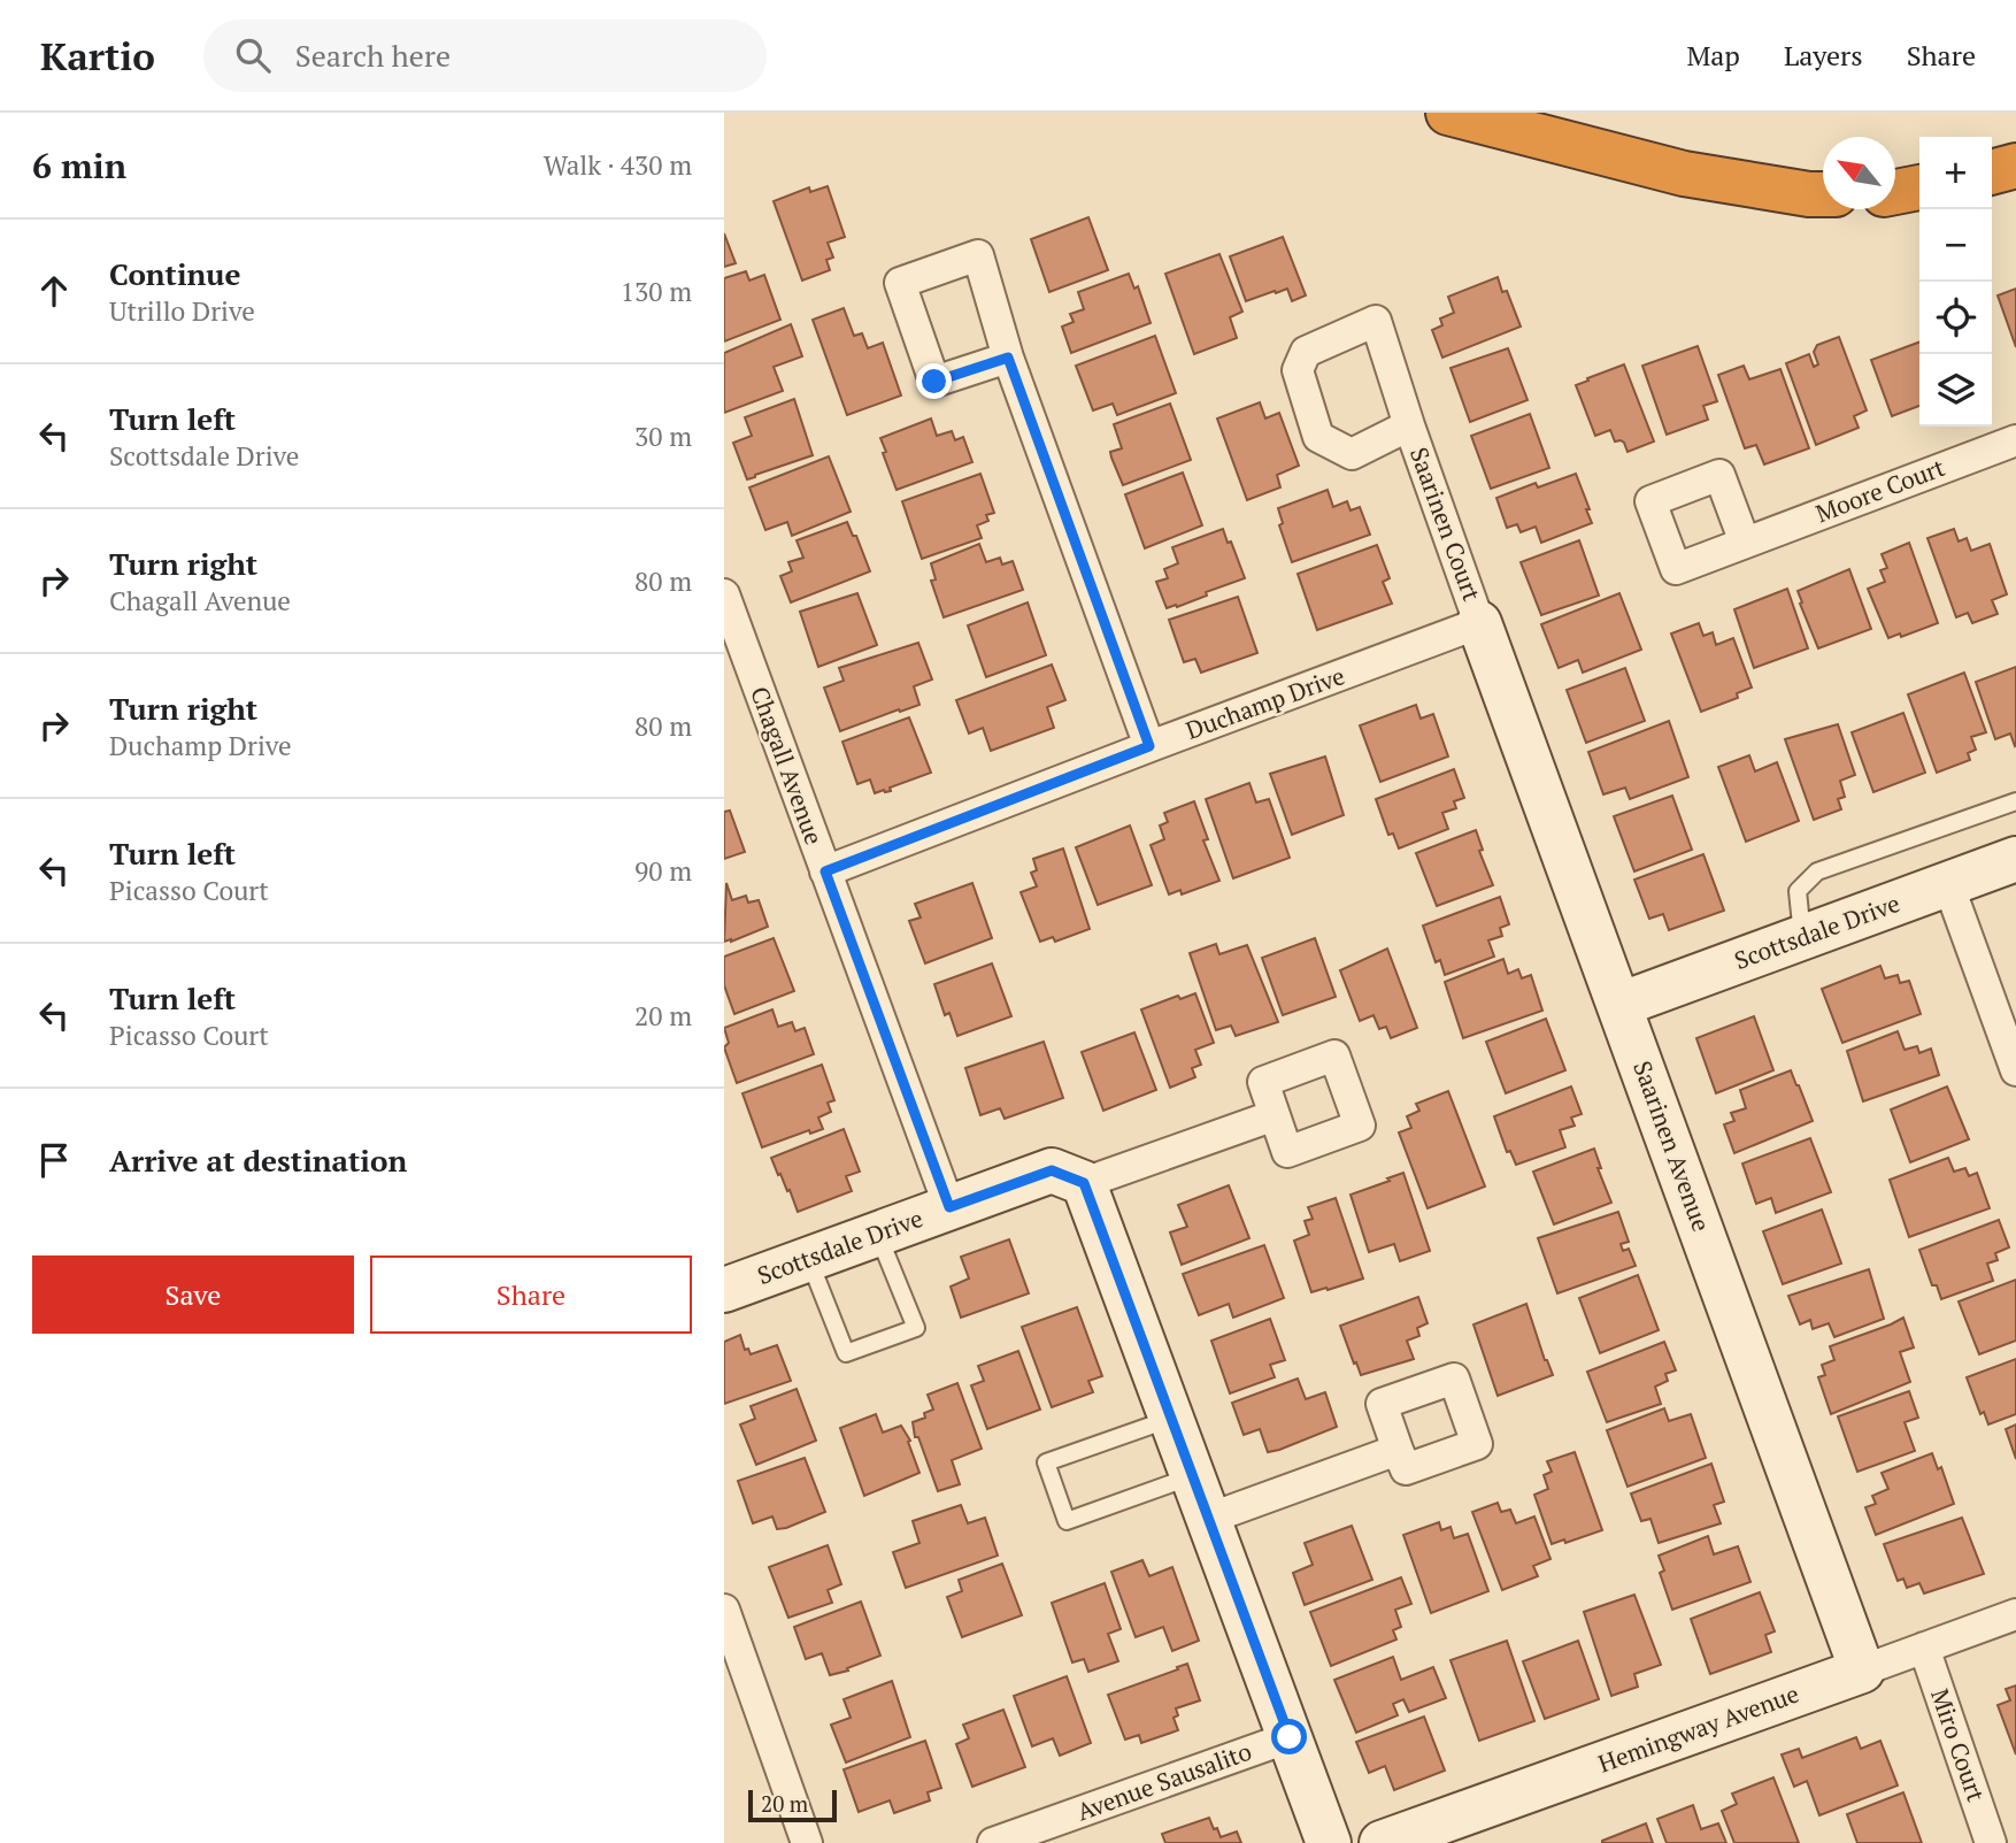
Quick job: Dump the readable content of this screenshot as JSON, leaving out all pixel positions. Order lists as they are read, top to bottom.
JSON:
{
  "streets": {
    "street": [
      "Moore Court",
      "Saarinen Court",
      "Duchamp Drive",
      "Chagall Avenue",
      "Scottsdale Drive",
      "Saarinen Avenue",
      "Hemingway Avenue",
      "Miro Court",
      "Avenue Sausalito"
    ]
  },
  "crossings": [
    ["Saarinen Court", "Duchamp Drive"],
    ["Saarinen Court", "Saarinen Avenue"],
    ["Duchamp Drive", "Chagall Avenue"],
    ["Duchamp Drive", "Saarinen Avenue"],
    ["Chagall Avenue", "Scottsdale Drive"],
    ["Scottsdale Drive", "Saarinen Avenue"],
    ["Saarinen Avenue", "Hemingway Avenue"],
    ["Hemingway Avenue", "Miro Court"]
  ],
  "scale_bar": "20 m",
  "north": "top left",
  "page": {
    "header": "Kartio",
    "search": "Search here",
    "nav": ["Map", "Layers", "Share"],
    "heading": ["6 min", "Walk · 430 m"],
    "map_buttons": ["+", "−"],
    "list": [
      ["Continue", "Utrillo Drive", "130 m"],
      ["Turn left", "Scottsdale Drive", "30 m"],
      ["Turn right", "Chagall Avenue", "80 m"],
      ["Turn right", "Duchamp Drive", "80 m"],
      ["Turn left", "Picasso Court", "90 m"],
      ["Turn left", "Picasso Court", "20 m"],
      "Arrive at destination"
    ],
    "buttons": ["Save", "Share"],
    "scale": "20 m"
  }
}
